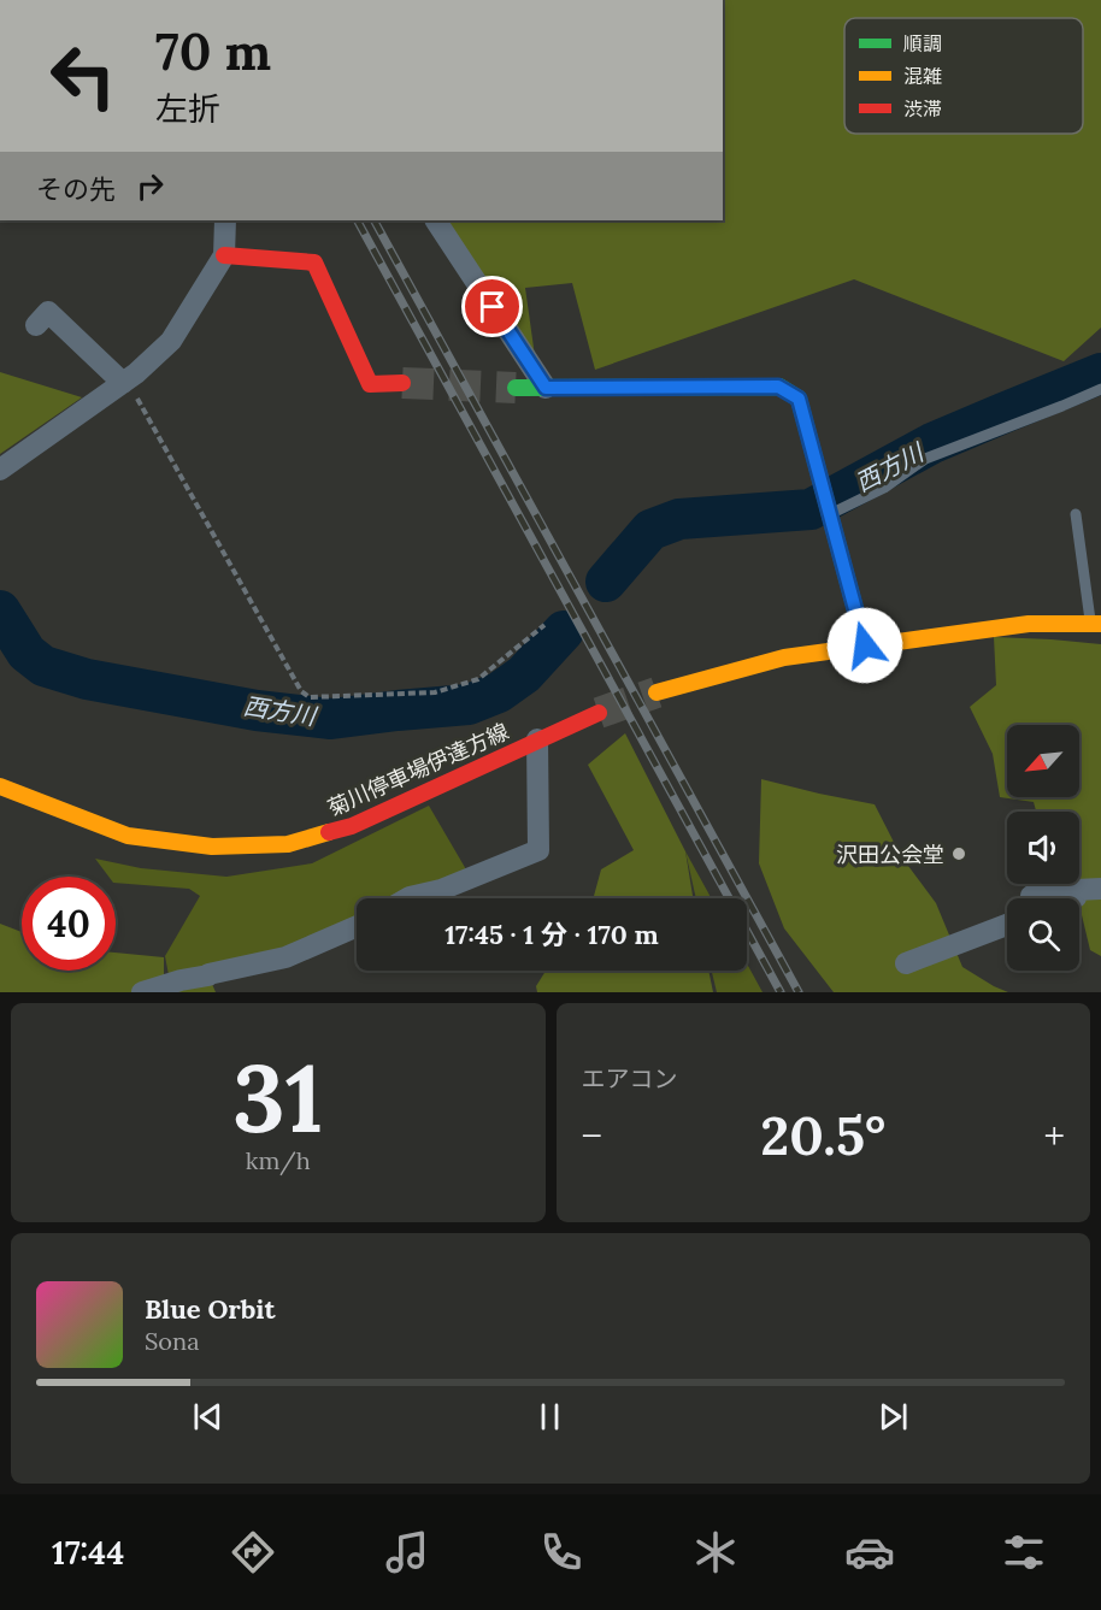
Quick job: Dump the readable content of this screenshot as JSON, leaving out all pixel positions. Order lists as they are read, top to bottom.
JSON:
{
  "streets": {
    "main road": ["菊川停車場伊達方線"]
  },
  "water": ["西方川"],
  "places": ["沢田公会堂"],
  "legend": ["順調", "混雑", "渋滞"],
  "north": "bottom left",
  "page": {
    "turn": ["70 m", "左折"],
    "then": "その先",
    "limit": "40",
    "trip": "17:45 · 1 分 · 170 m",
    "tile": [
      ["31", "km/h"],
      "エアコン"
    ],
    "heat": ["−", "20.5°", "+"],
    "song": ["Blue Orbit", "Sona"],
    "tabs": "17:44"
  }
}
